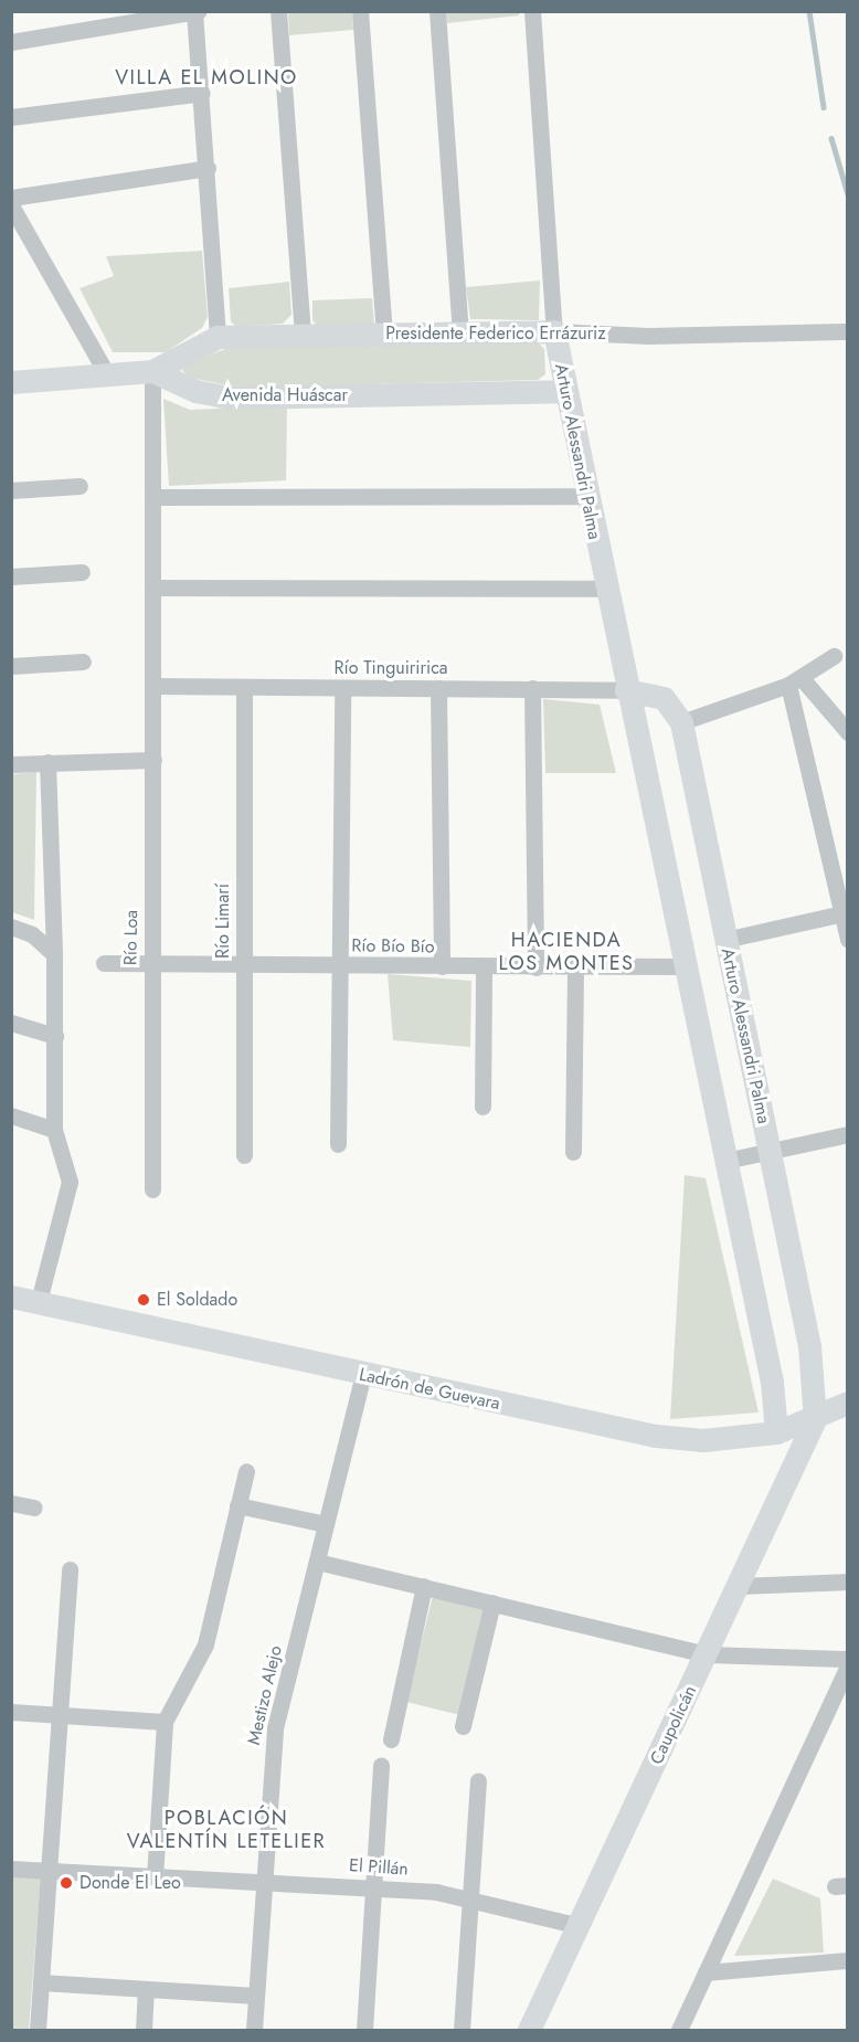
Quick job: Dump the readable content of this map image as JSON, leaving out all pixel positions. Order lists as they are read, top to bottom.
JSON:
{
  "streets": {
    "street": [
      "Presidente Federico Errázuriz",
      "Avenida Huáscar",
      "Arturo Alessandri Palma",
      "Río Tinguiririca",
      "Río Limarí",
      "Río Loa",
      "Río Bío Bío",
      "Ladrón de Guevara",
      "Mestizo Alejo",
      "Caupolicán",
      "El Pillán"
    ]
  },
  "crossings": [
    ["Presidente Federico Errázuriz", "Avenida Huáscar"],
    ["Presidente Federico Errázuriz", "Arturo Alessandri Palma"],
    ["Presidente Federico Errázuriz", "Río Loa"],
    ["Avenida Huáscar", "Arturo Alessandri Palma"],
    ["Avenida Huáscar", "Río Loa"],
    ["Arturo Alessandri Palma", "Río Tinguiririca"],
    ["Arturo Alessandri Palma", "Río Bío Bío"],
    ["Arturo Alessandri Palma", "Ladrón de Guevara"],
    ["Arturo Alessandri Palma", "Caupolicán"],
    ["Río Tinguiririca", "Río Limarí"],
    ["Río Tinguiririca", "Río Loa"],
    ["Río Limarí", "Río Bío Bío"],
    ["Río Loa", "Río Bío Bío"],
    ["Ladrón de Guevara", "Mestizo Alejo"],
    ["Ladrón de Guevara", "Caupolicán"],
    ["Mestizo Alejo", "El Pillán"],
    ["Caupolicán", "El Pillán"]
  ],
  "districts": ["VILLA EL MOLINO", "HACIENDA LOS MONTES", "POBLACIÓN VALENTÍN LETELIER"],
  "places": ["El Soldado", "Donde El Leo"]
}
